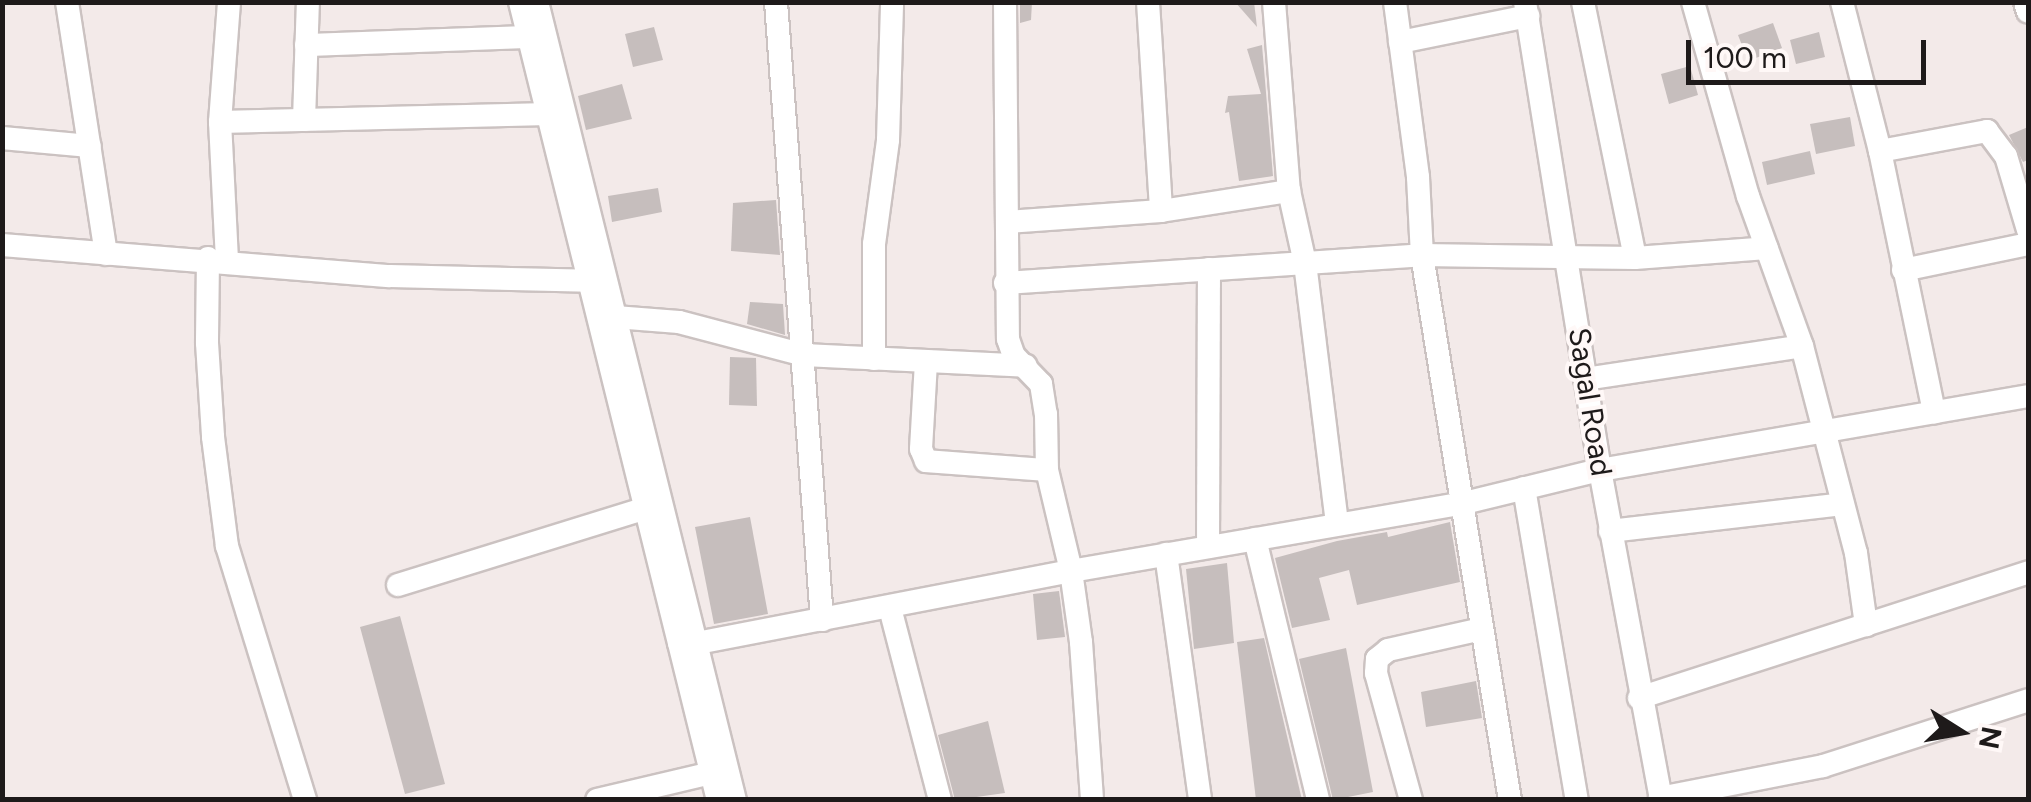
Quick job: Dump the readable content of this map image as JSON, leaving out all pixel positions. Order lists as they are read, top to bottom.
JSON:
{
  "streets": {
    "street": ["Sagal Road"]
  },
  "scale_bar": "100 m",
  "north": "right"
}
